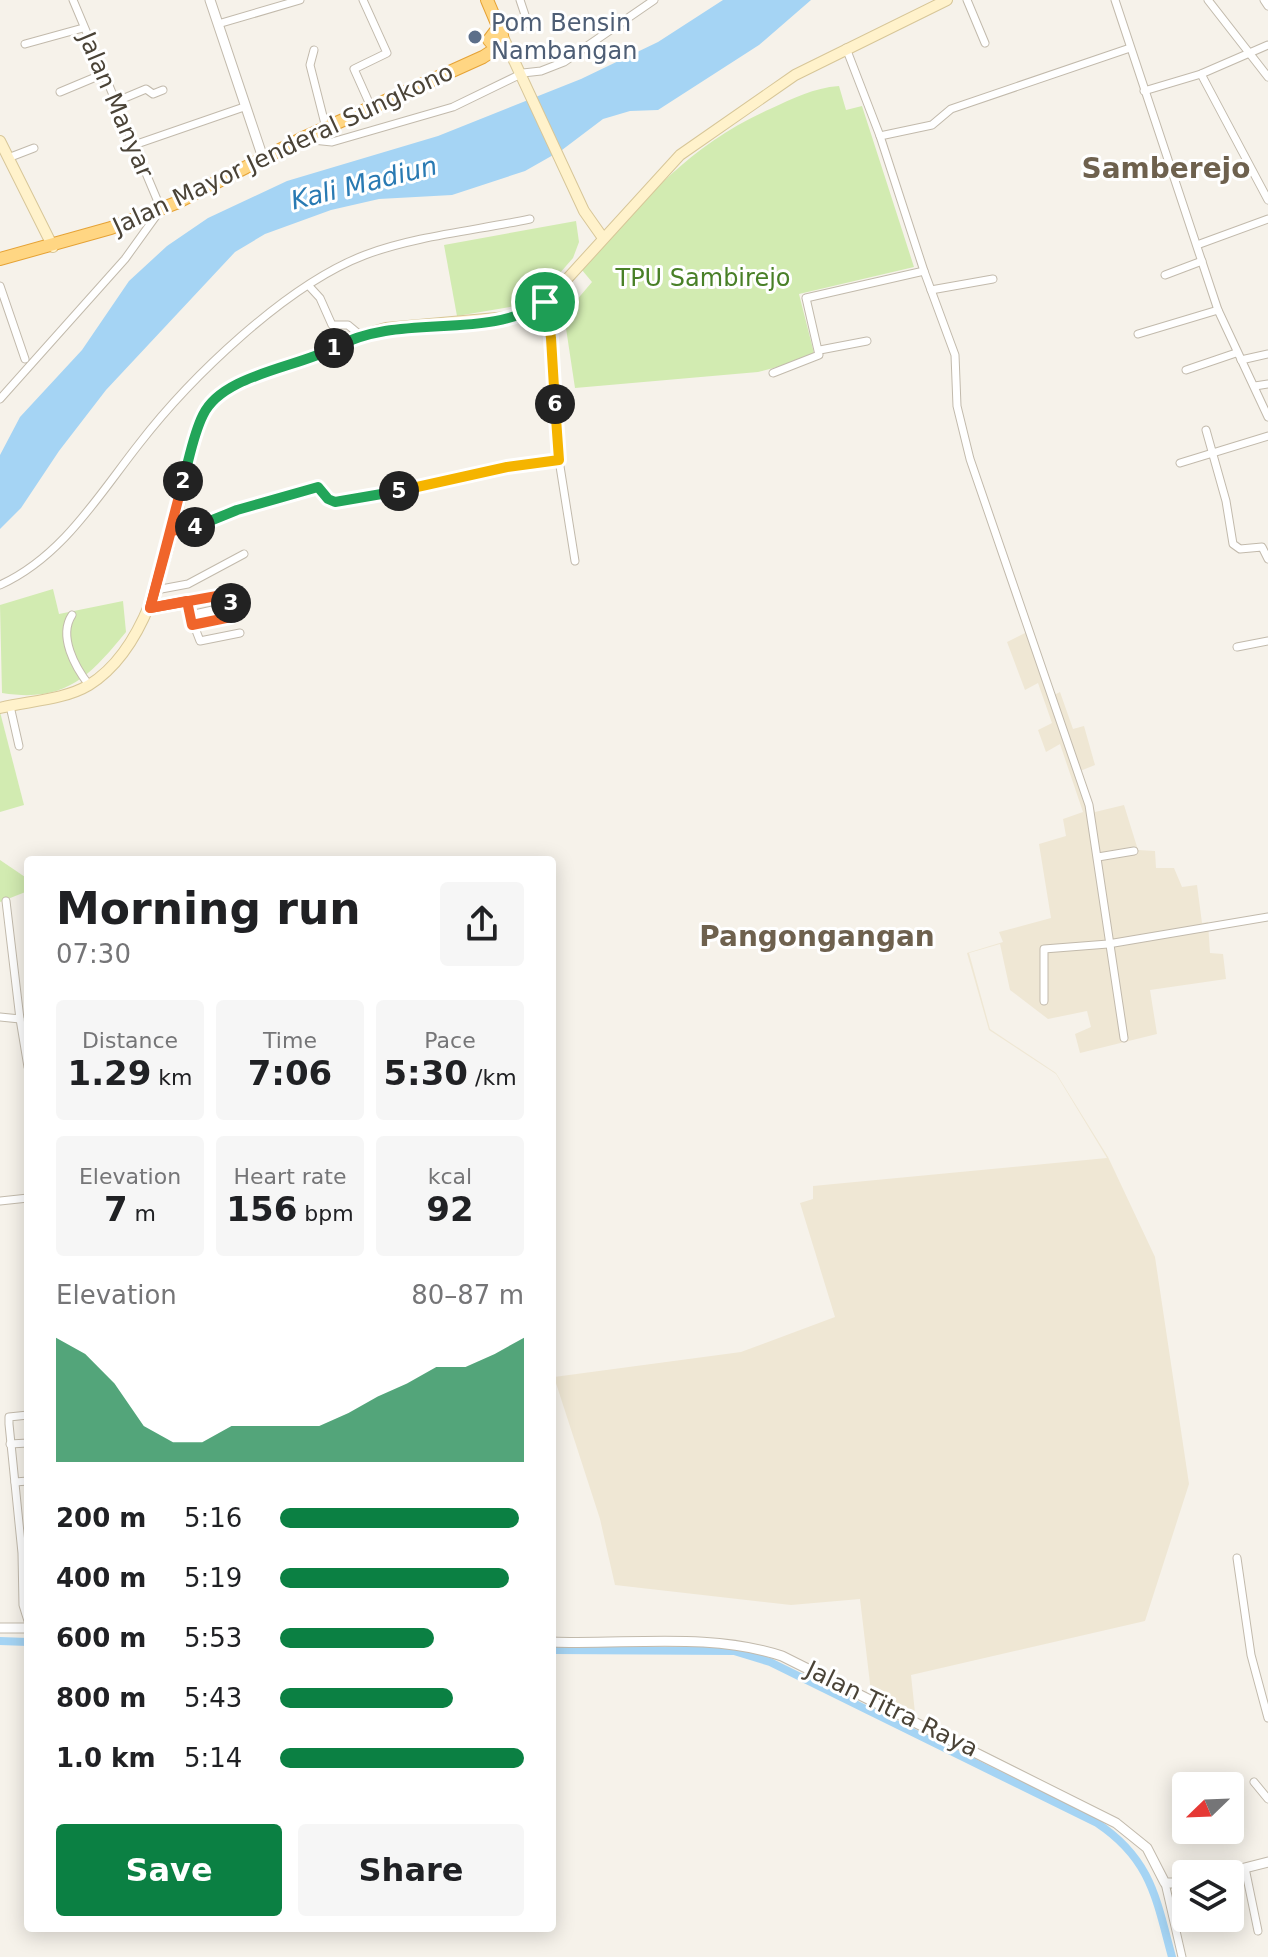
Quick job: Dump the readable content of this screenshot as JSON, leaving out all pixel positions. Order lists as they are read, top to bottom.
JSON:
{
  "streets": {
    "highway": ["Jalan Mayor Jenderal Sungkono"],
    "street": ["Jalan Manyar", "Jalan Titra Raya"]
  },
  "crossings": [
    ["Jalan Manyar", "Jalan Mayor Jenderal Sungkono"]
  ],
  "districts": ["Samberejo", "Pangongangan"],
  "water": ["Kali Madiun"],
  "parks": ["TPU Sambirejo"],
  "places": ["Pom Bensin Nambangan"],
  "north": "bottom left",
  "page": {
    "pins": [
      "1",
      "6",
      "2",
      "5",
      "4",
      "3"
    ],
    "heading": ["Morning run", "07:30"],
    "stats": [
      ["Distance", "1.29 km"],
      ["Time", "7:06"],
      ["Pace", "5:30 /km"],
      ["Elevation", "7 m"],
      ["Heart rate", "156 bpm"],
      ["kcal", "92"]
    ],
    "chart": ["Elevation", "80–87 m"],
    "list": [
      {
        "name": "200 m",
        "note": "5:16"
      },
      {
        "name": "400 m",
        "note": "5:19"
      },
      {
        "name": "600 m",
        "note": "5:53"
      },
      {
        "name": "800 m",
        "note": "5:43"
      },
      {
        "name": "1.0 km",
        "note": "5:14"
      }
    ],
    "buttons": ["Save", "Share"]
  }
}
